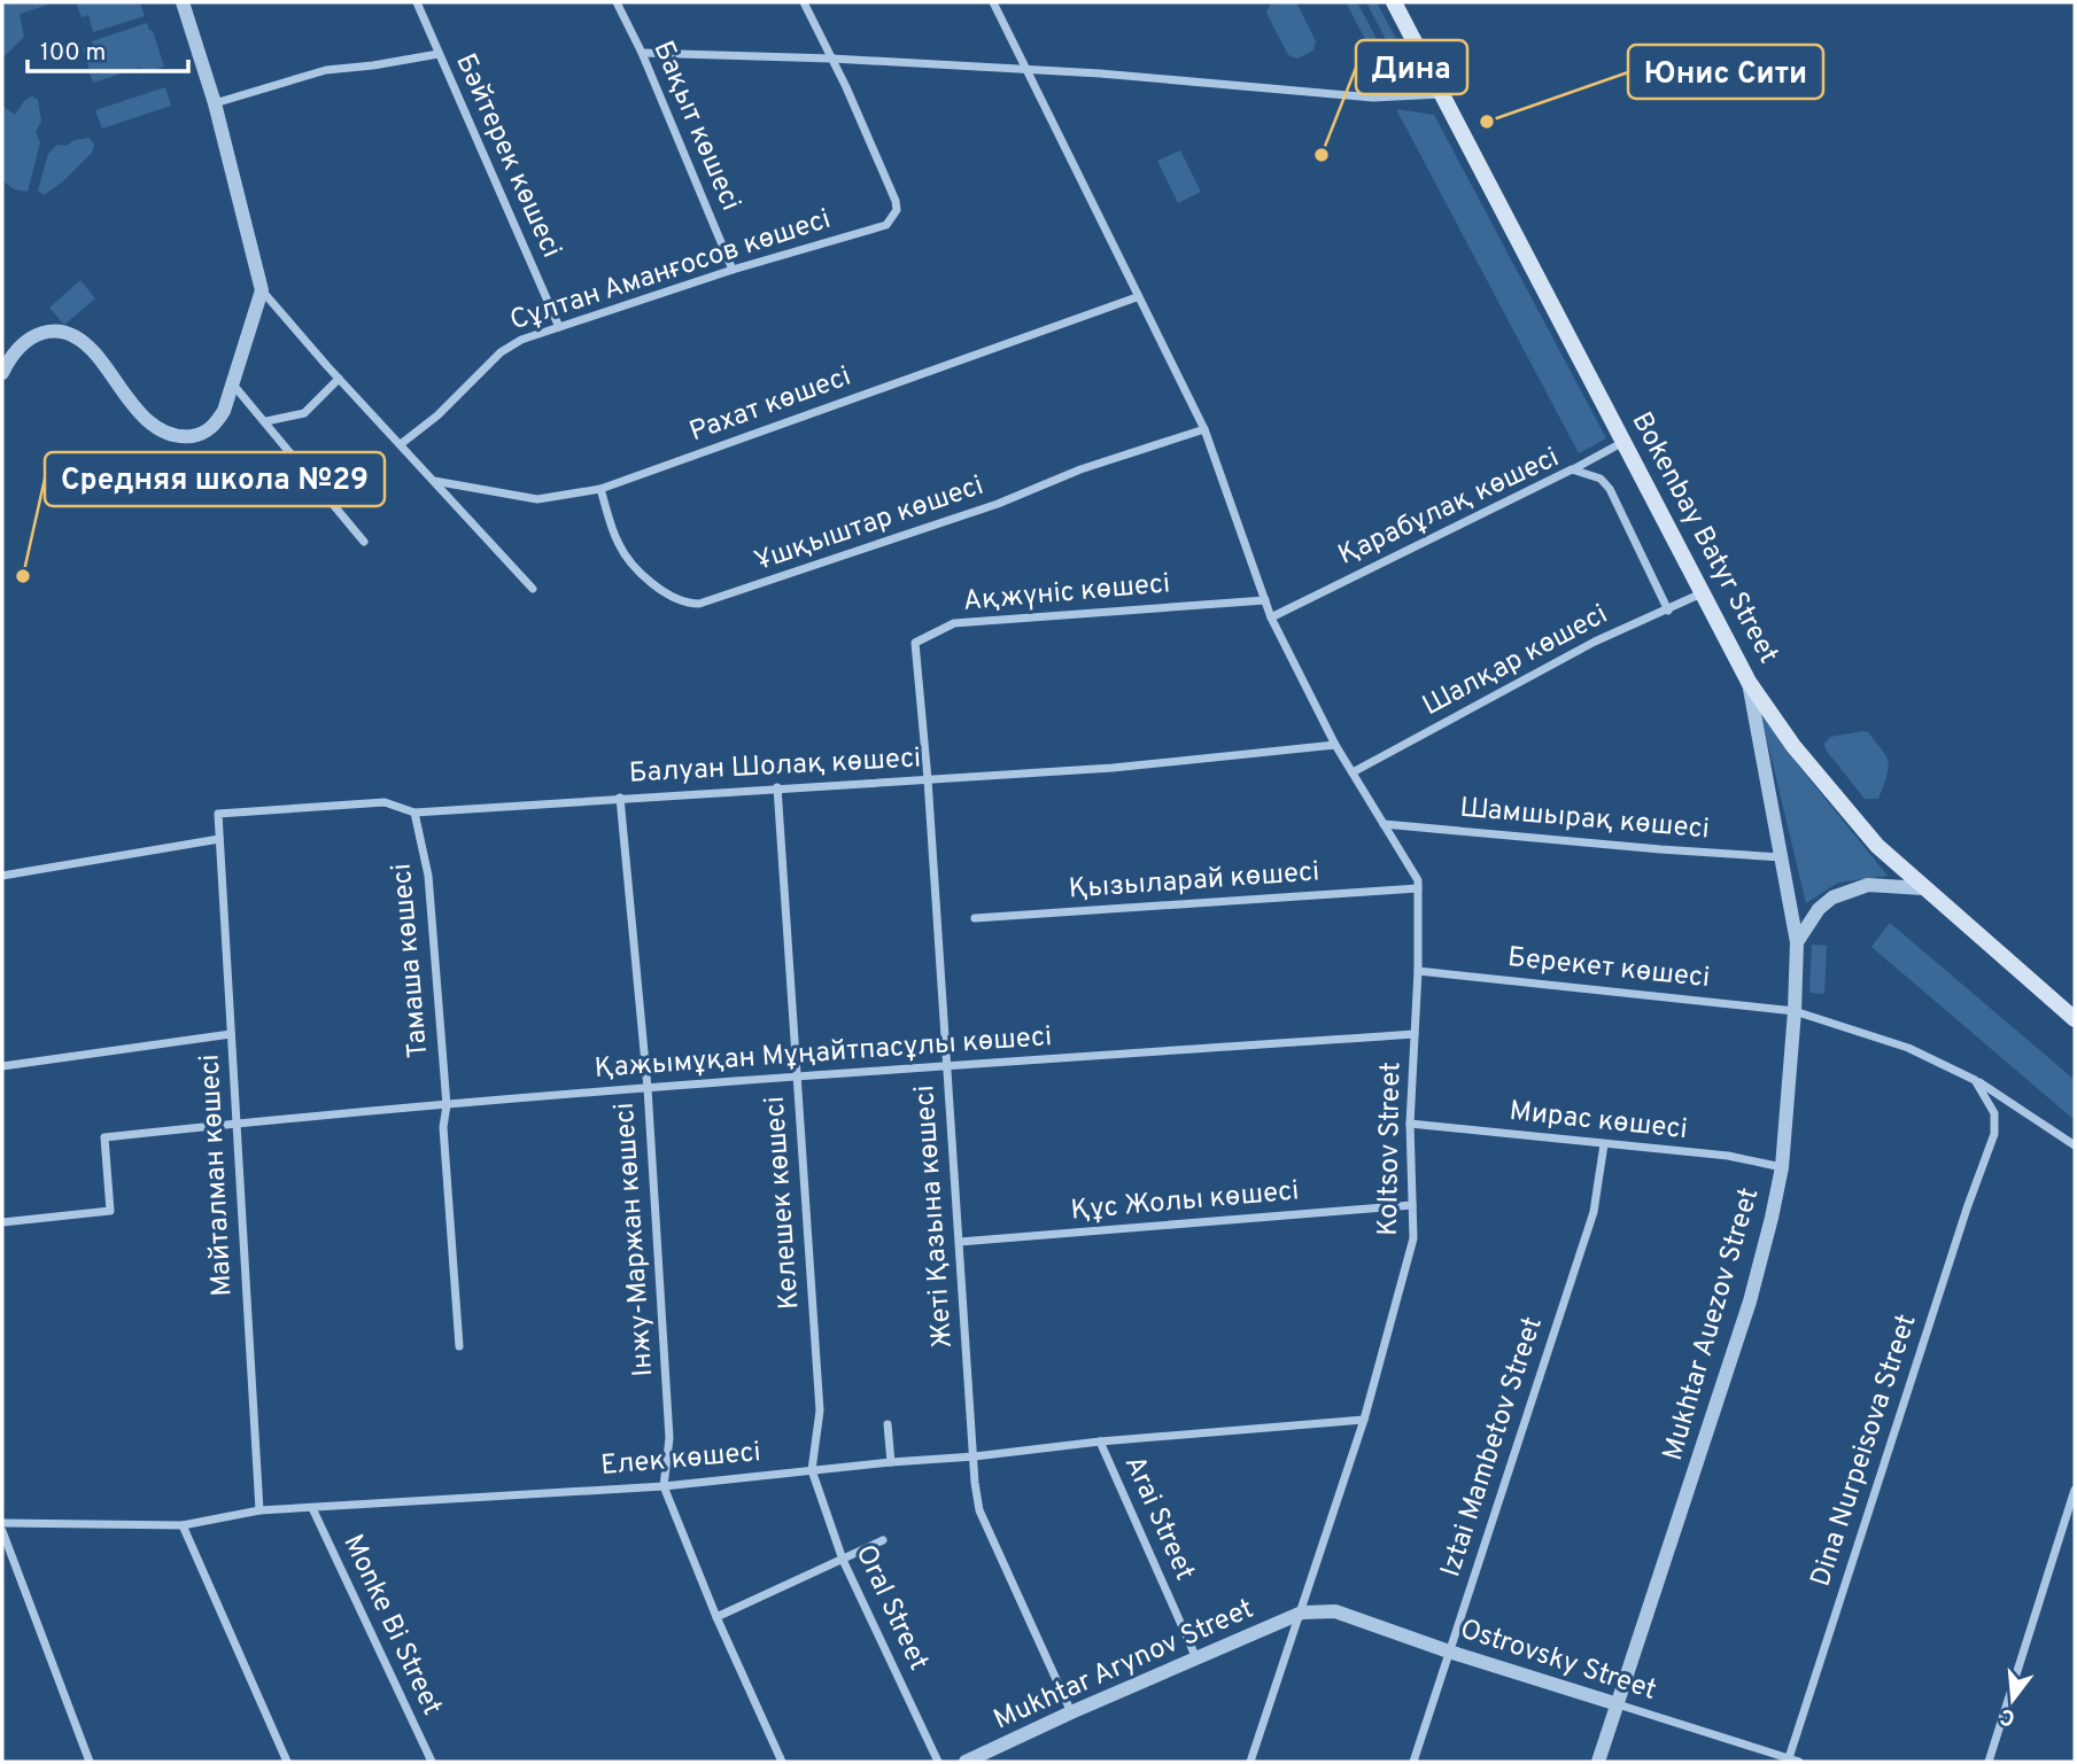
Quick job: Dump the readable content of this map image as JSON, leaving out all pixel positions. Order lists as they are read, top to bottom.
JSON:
{
  "streets": {
    "main road": ["Bokenbay Batyr Street"],
    "street": [
      "Бақыт көшесі",
      "Бәйтерек көшесі",
      "Сұлтан Аманғосов көшесі",
      "Рахат көшесі",
      "Қарабұлақ көшесі",
      "Ұшқыштар көшесі",
      "Ақжүніс көшесі",
      "Шалқар көшесі",
      "Балуан Шолақ көшесі",
      "Шамшырақ көшесі",
      "Қызыларай көшесі",
      "Тамаша көшесі",
      "Берекет көшесі",
      "Қажымұқан Мұңайтпасұлы көшесі",
      "Мирас көшесі",
      "Koltsov Street",
      "Майталман көшесі",
      "Құс Жолы көшесі",
      "Келешек көшесі",
      "Жеті Қазына көшесі",
      "Інжу-Маржан көшесі",
      "Mukhtar Auezov Street",
      "Iztai Mambetov Street",
      "Dina Nurpeisova Street",
      "Елек көшесі",
      "Arai Street",
      "Oral Street",
      "Monke Bi Street",
      "Ostrovsky Street",
      "Mukhtar Arynov Street"
    ]
  },
  "crossings": [
    ["Бақыт көшесі", "Сұлтан Аманғосов көшесі"],
    ["Бәйтерек көшесі", "Сұлтан Аманғосов көшесі"],
    ["Рахат көшесі", "Ұшқыштар көшесі"],
    ["Рахат көшесі", "Koltsov Street"],
    ["Қарабұлақ көшесі", "Шалқар көшесі"],
    ["Қарабұлақ көшесі", "Koltsov Street"],
    ["Ұшқыштар көшесі", "Koltsov Street"],
    ["Bokenbay Batyr Street", "Шалқар көшесі"],
    ["Bokenbay Batyr Street", "Mukhtar Auezov Street"],
    ["Ақжүніс көшесі", "Балуан Шолақ көшесі"],
    ["Ақжүніс көшесі", "Koltsov Street"],
    ["Ақжүніс көшесі", "Жеті Қазына көшесі"],
    ["Шалқар көшесі", "Koltsov Street"],
    ["Балуан Шолақ көшесі", "Тамаша көшесі"],
    ["Балуан Шолақ көшесі", "Koltsov Street"],
    ["Балуан Шолақ көшесі", "Майталман көшесі"],
    ["Балуан Шолақ көшесі", "Келешек көшесі"],
    ["Балуан Шолақ көшесі", "Жеті Қазына көшесі"],
    ["Балуан Шолақ көшесі", "Інжу-Маржан көшесі"],
    ["Шамшырақ көшесі", "Koltsov Street"],
    ["Шамшырақ көшесі", "Mukhtar Auezov Street"],
    ["Қызыларай көшесі", "Koltsov Street"],
    ["Тамаша көшесі", "Қажымұқан Мұңайтпасұлы көшесі"],
    ["Берекет көшесі", "Koltsov Street"],
    ["Берекет көшесі", "Mukhtar Auezov Street"],
    ["Берекет көшесі", "Dina Nurpeisova Street"],
    ["Қажымұқан Мұңайтпасұлы көшесі", "Koltsov Street"],
    ["Қажымұқан Мұңайтпасұлы көшесі", "Майталман көшесі"],
    ["Қажымұқан Мұңайтпасұлы көшесі", "Келешек көшесі"],
    ["Қажымұқан Мұңайтпасұлы көшесі", "Жеті Қазына көшесі"],
    ["Қажымұқан Мұңайтпасұлы көшесі", "Інжу-Маржан көшесі"],
    ["Мирас көшесі", "Koltsov Street"],
    ["Мирас көшесі", "Mukhtar Auezov Street"],
    ["Мирас көшесі", "Iztai Mambetov Street"],
    ["Koltsov Street", "Құс Жолы көшесі"],
    ["Koltsov Street", "Елек көшесі"],
    ["Koltsov Street", "Ostrovsky Street"],
    ["Koltsov Street", "Mukhtar Arynov Street"],
    ["Майталман көшесі", "Елек көшесі"],
    ["Құс Жолы көшесі", "Жеті Қазына көшесі"],
    ["Келешек көшесі", "Елек көшесі"],
    ["Келешек көшесі", "Oral Street"],
    ["Жеті Қазына көшесі", "Елек көшесі"],
    ["Жеті Қазына көшесі", "Mukhtar Arynov Street"],
    ["Інжу-Маржан көшесі", "Елек көшесі"],
    ["Mukhtar Auezov Street", "Ostrovsky Street"],
    ["Iztai Mambetov Street", "Ostrovsky Street"],
    ["Dina Nurpeisova Street", "Ostrovsky Street"],
    ["Елек көшесі", "Arai Street"],
    ["Елек көшесі", "Oral Street"],
    ["Елек көшесі", "Monke Bi Street"],
    ["Arai Street", "Mukhtar Arynov Street"],
    ["Ostrovsky Street", "Mukhtar Arynov Street"]
  ],
  "places": ["Юнис Сити", "Дина", "Средняя школа №29"],
  "scale_bar": "100 m",
  "north": "bottom"
}
